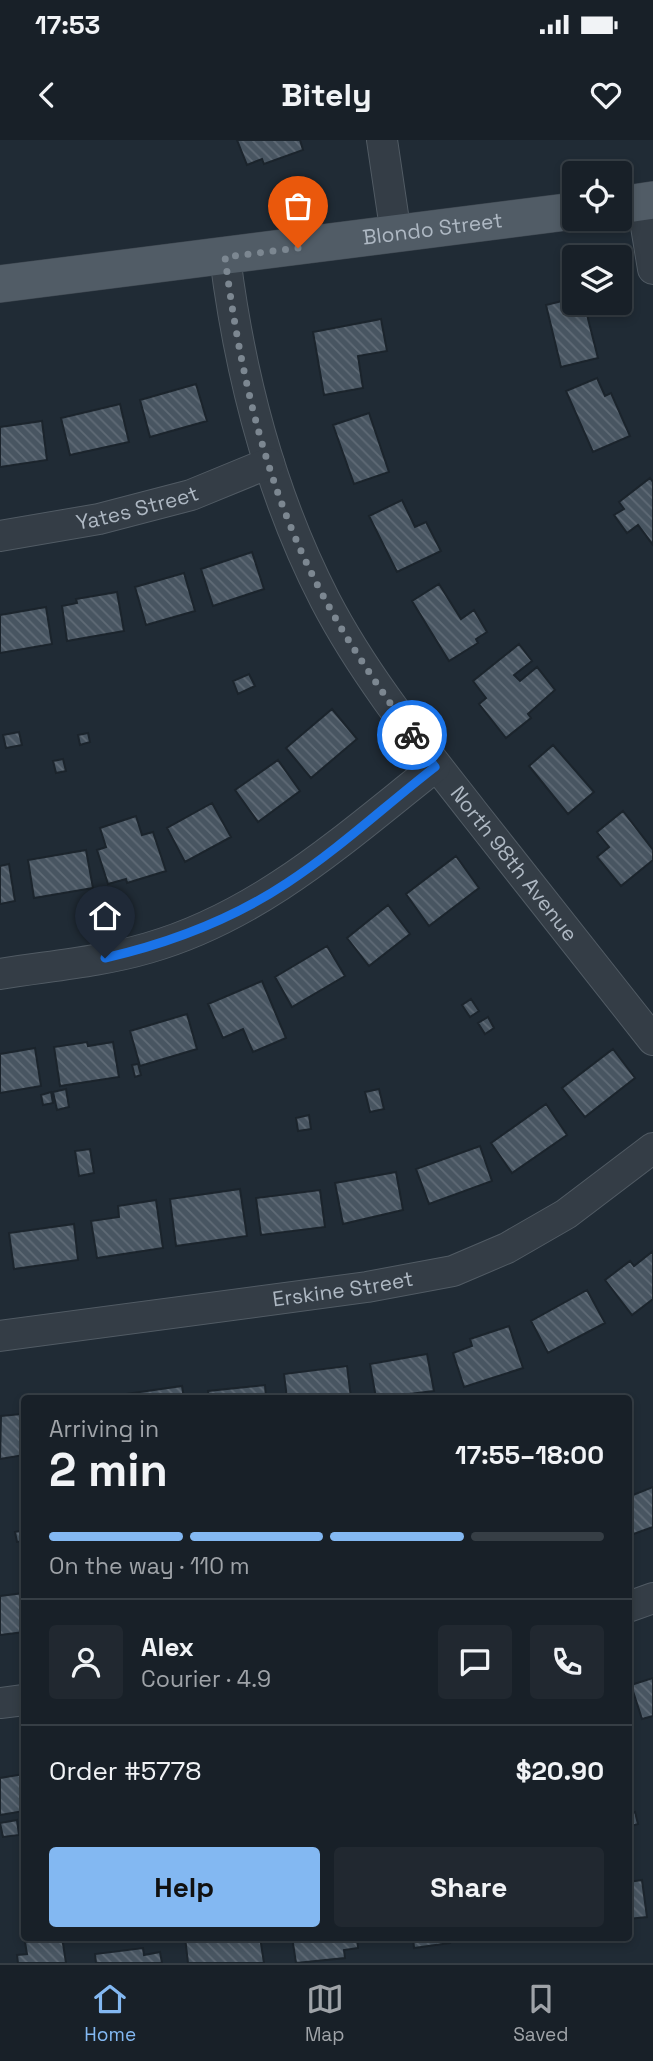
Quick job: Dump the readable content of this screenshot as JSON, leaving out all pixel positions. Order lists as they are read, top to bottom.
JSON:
{
  "streets": {
    "main road": ["Blondo Street"],
    "street": ["Yates Street", "North 98th Avenue", "Erskine Street"]
  },
  "crossings": [
    ["Blondo Street", "North 98th Avenue"],
    ["Yates Street", "North 98th Avenue"]
  ],
  "page": {
    "status": "17:53",
    "header": "Bitely",
    "heading": ["2 min", "Arriving in", "17:55–18:00"],
    "panel": [
      "Alex",
      "Courier · 4.9",
      "Order #5778",
      "$20.90"
    ],
    "bar": "On the way · 110 m",
    "buttons": ["Help", "Share"],
    "tabs": ["Home", "Map", "Saved"]
  }
}
